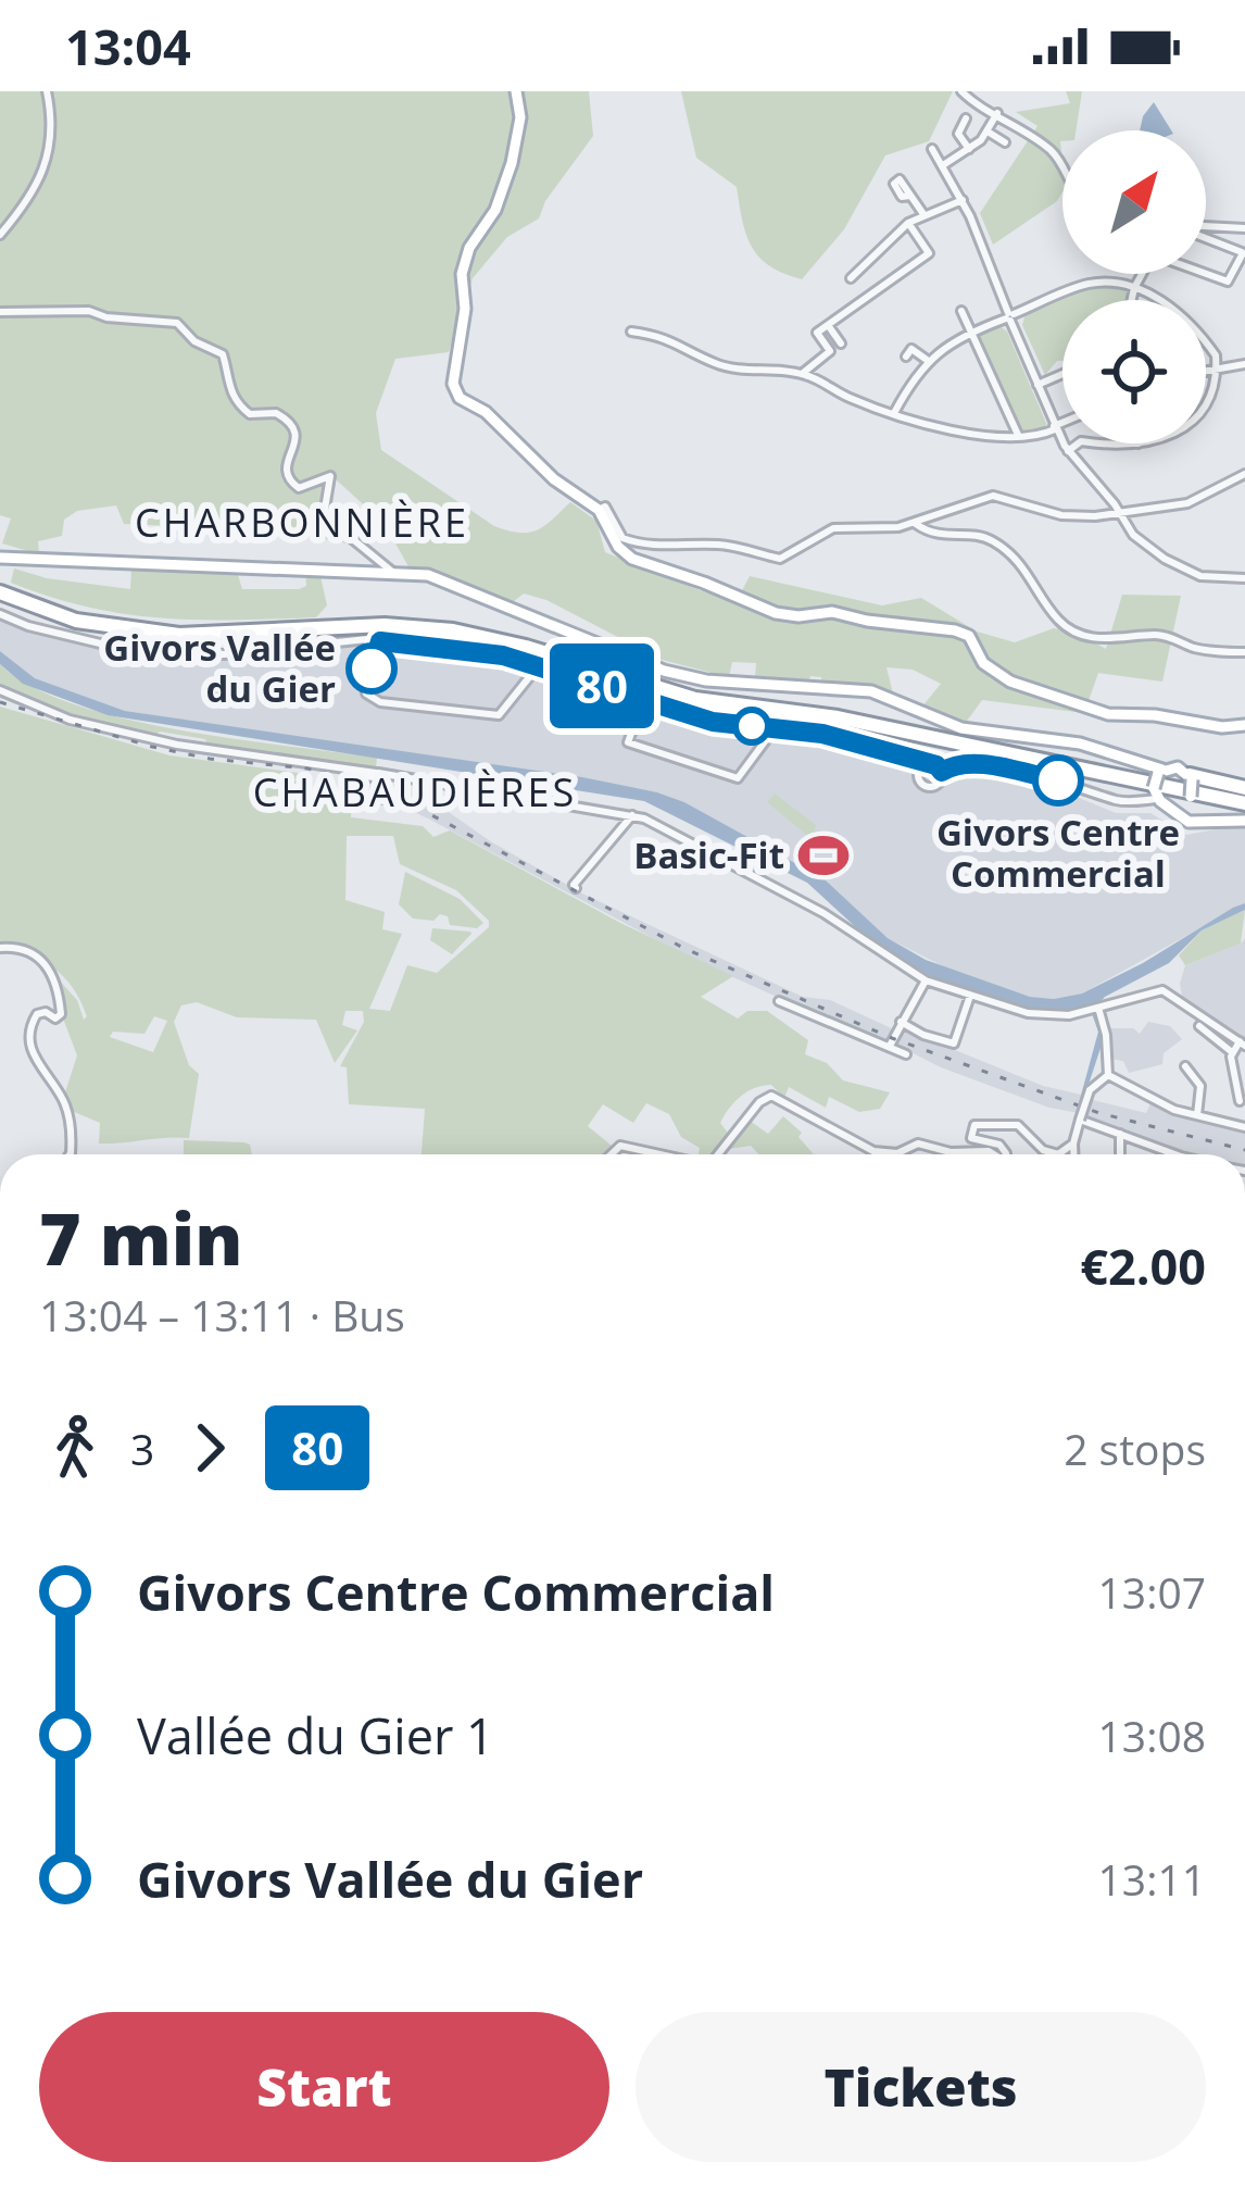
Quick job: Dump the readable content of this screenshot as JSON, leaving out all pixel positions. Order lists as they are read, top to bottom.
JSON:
{
  "districts": ["CHARBONNIÈRE", "CHABAUDIÈRES"],
  "places": {
    "other": ["Givors Vallée du Gier", "Givors Centre Commercial"],
    "sports": ["Basic-Fit"]
  },
  "lines": ["bus line 80"],
  "north": "top right",
  "page": {
    "status": "13:04",
    "on_map": "80",
    "heading": ["7 min", "13:04 – 13:11 · Bus", "€2.00"],
    "legs": ["3", "80", "2 stops"],
    "list": [
      {
        "name": "Givors Centre Commercial",
        "value": "13:07"
      },
      {
        "name": "Vallée du Gier 1",
        "value": "13:08"
      },
      {
        "name": "Givors Vallée du Gier",
        "value": "13:11"
      }
    ],
    "buttons": ["Start", "Tickets"]
  }
}
